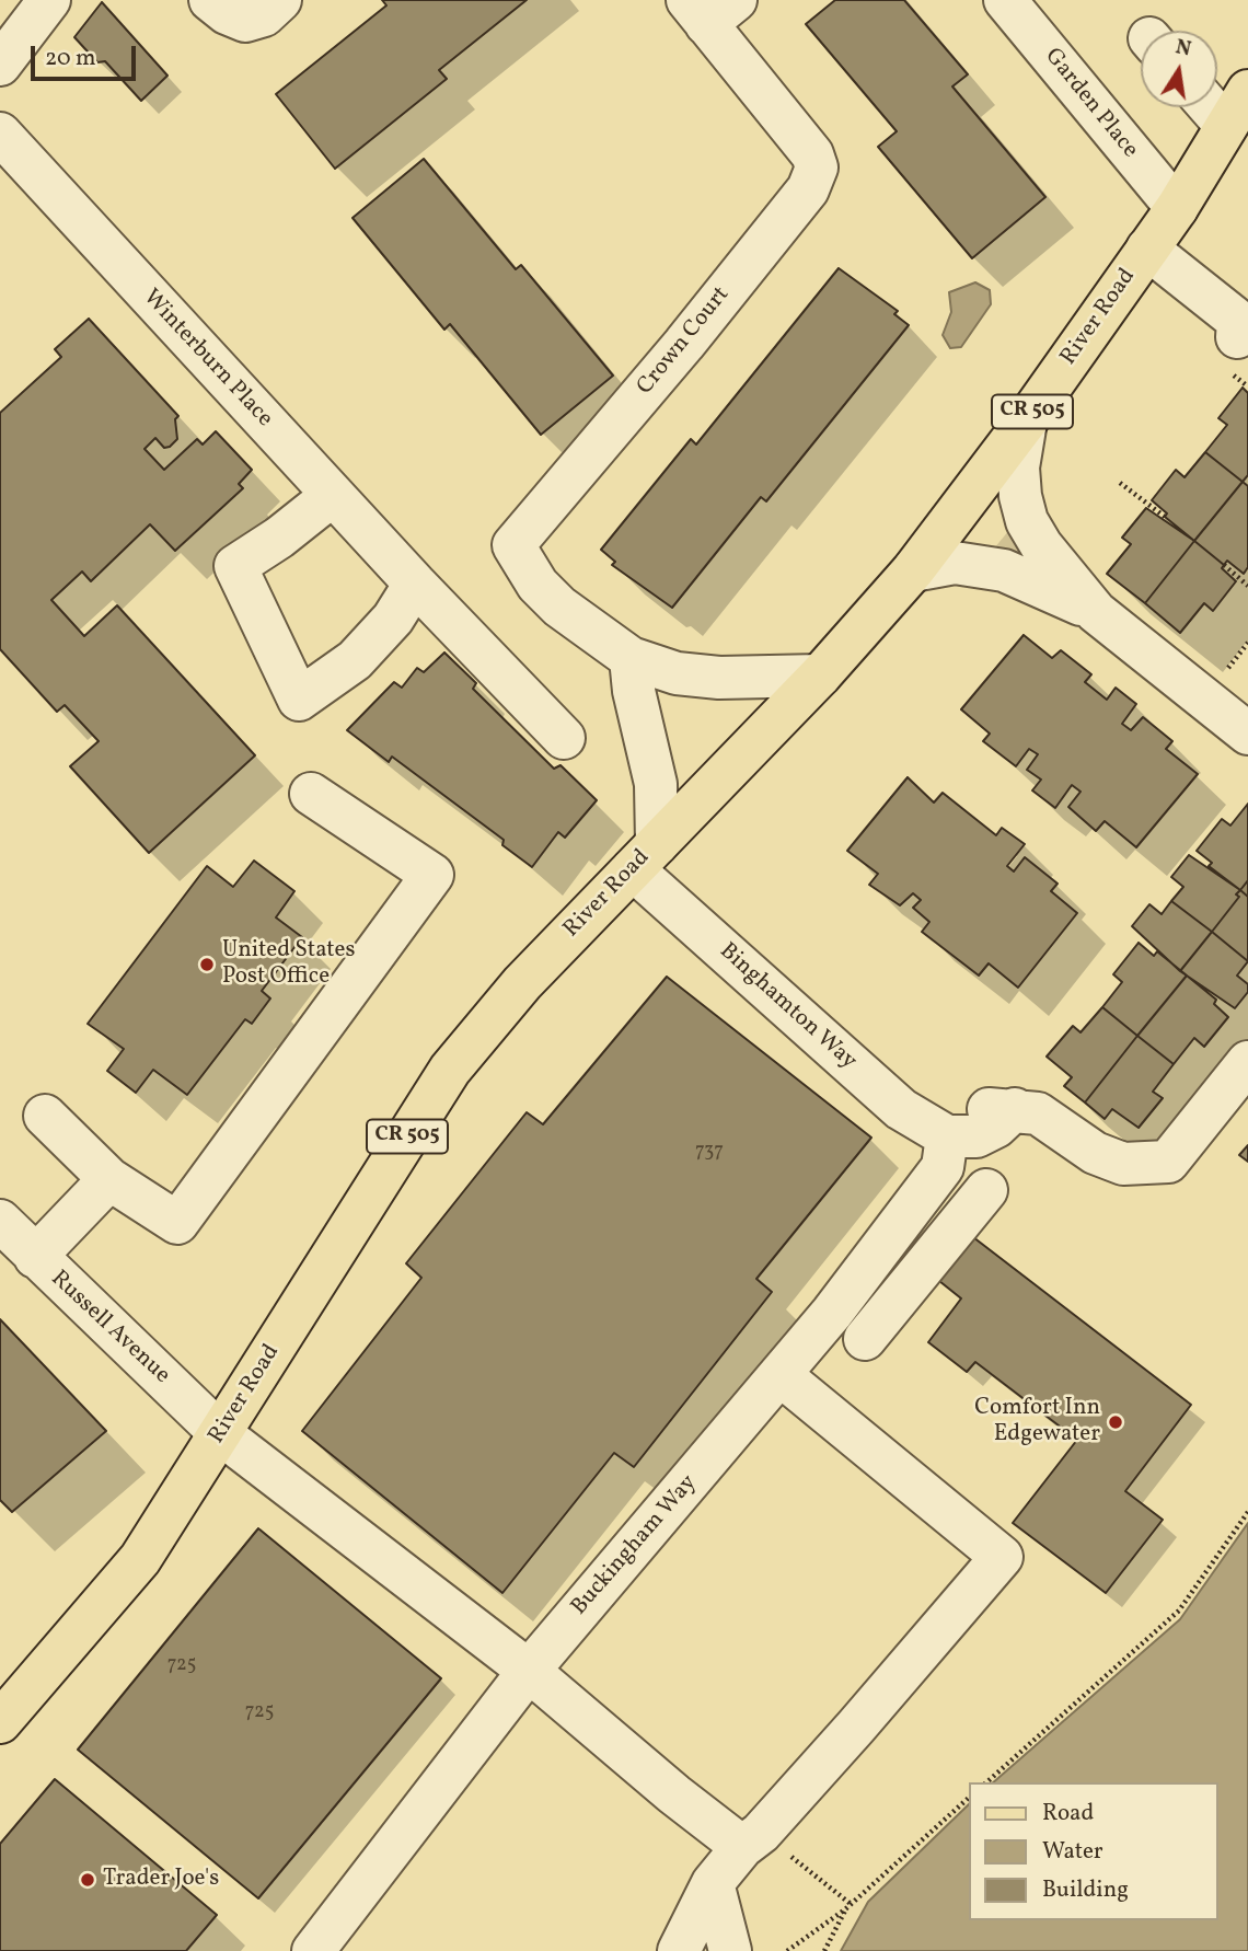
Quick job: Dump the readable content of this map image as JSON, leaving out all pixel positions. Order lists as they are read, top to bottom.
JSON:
{
  "streets": {
    "main road": ["River Road", "CR 505"],
    "street": [
      "Garden Place",
      "Crown Court",
      "Winterburn Place",
      "Binghamton Way",
      "Russell Avenue",
      "Buckingham Way"
    ]
  },
  "crossings": [
    ["Garden Place", "River Road"],
    ["River Road", "Crown Court"],
    ["River Road", "Binghamton Way"],
    ["River Road", "Russell Avenue"],
    ["Binghamton Way", "Buckingham Way"],
    ["Russell Avenue", "Buckingham Way"]
  ],
  "places": ["United States Post Office", "Comfort Inn Edgewater", "Trader Joe's"],
  "house_numbers": ["737", "725", "725"],
  "legend": ["Road", "Water", "Building"],
  "scale_bar": "20 m",
  "north": "top"
}
